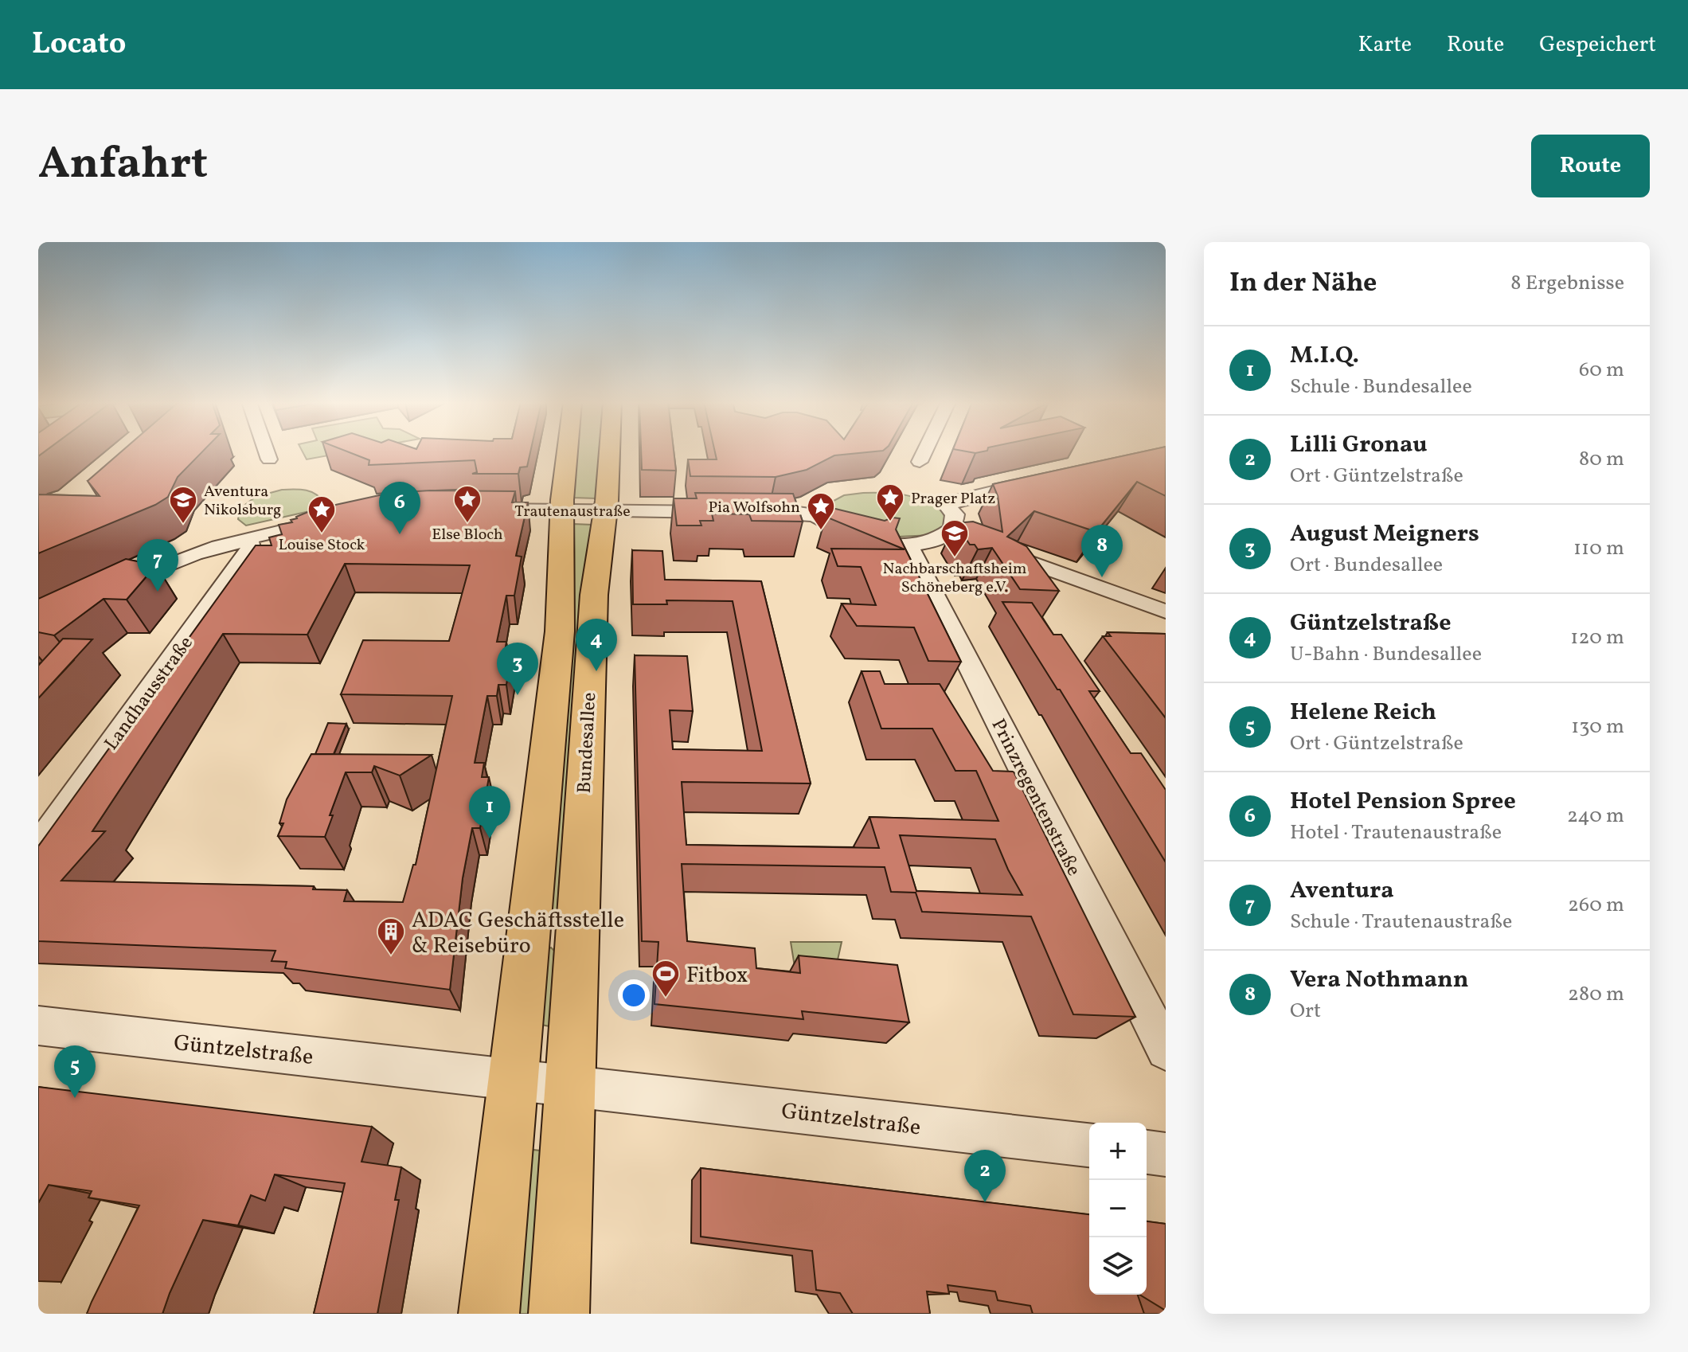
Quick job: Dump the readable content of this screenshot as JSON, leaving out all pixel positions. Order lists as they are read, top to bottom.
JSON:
{
  "streets": {
    "main road": ["Bundesallee"],
    "street": [
      "Trautenaustraße",
      "Landhausstraße",
      "Prinzregentenstraße",
      "Güntzelstraße"
    ]
  },
  "crossings": [
    ["Trautenaustraße", "Bundesallee"],
    ["Bundesallee", "Güntzelstraße"]
  ],
  "places": {
    "place": [
      "Prager Platz",
      "Else Bloch",
      "Pia Wolfsohn",
      "Louise Stock"
    ],
    "school or university": ["Aventura Nikolsburg", "Nachbarschaftsheim Schöneberg e.V."],
    "building": ["ADAC Geschäftsstelle & Reisebüro"],
    "sports": ["Fitbox"]
  },
  "page": {
    "header": "Locato",
    "nav": ["Karte", "Route", "Gespeichert"],
    "title": "Anfahrt",
    "buttons": "Route",
    "heading": ["In der Nähe", "8 Ergebnisse"],
    "list": [
      {
        "mark": "1",
        "name": "M.I.Q.",
        "note": "Schule · Bundesallee",
        "value": "60 m"
      },
      {
        "mark": "2",
        "name": "Lilli Gronau",
        "note": "Ort · Güntzelstraße",
        "value": "80 m"
      },
      {
        "mark": "3",
        "name": "August Meigners",
        "note": "Ort · Bundesallee",
        "value": "110 m"
      },
      {
        "mark": "4",
        "name": "Güntzelstraße",
        "note": "U-Bahn · Bundesallee",
        "value": "120 m"
      },
      {
        "mark": "5",
        "name": "Helene Reich",
        "note": "Ort · Güntzelstraße",
        "value": "130 m"
      },
      {
        "mark": "6",
        "name": "Hotel Pension Spree",
        "note": "Hotel · Trautenaustraße",
        "value": "240 m"
      },
      {
        "mark": "7",
        "name": "Aventura",
        "note": "Schule · Trautenaustraße",
        "value": "260 m"
      },
      {
        "mark": "8",
        "name": "Vera Nothmann",
        "note": "Ort",
        "value": "280 m"
      }
    ],
    "pins": [
      "6",
      "8",
      "7",
      "4",
      "3",
      "1",
      "5",
      "2"
    ],
    "map_buttons": ["+", "−"]
  }
}
